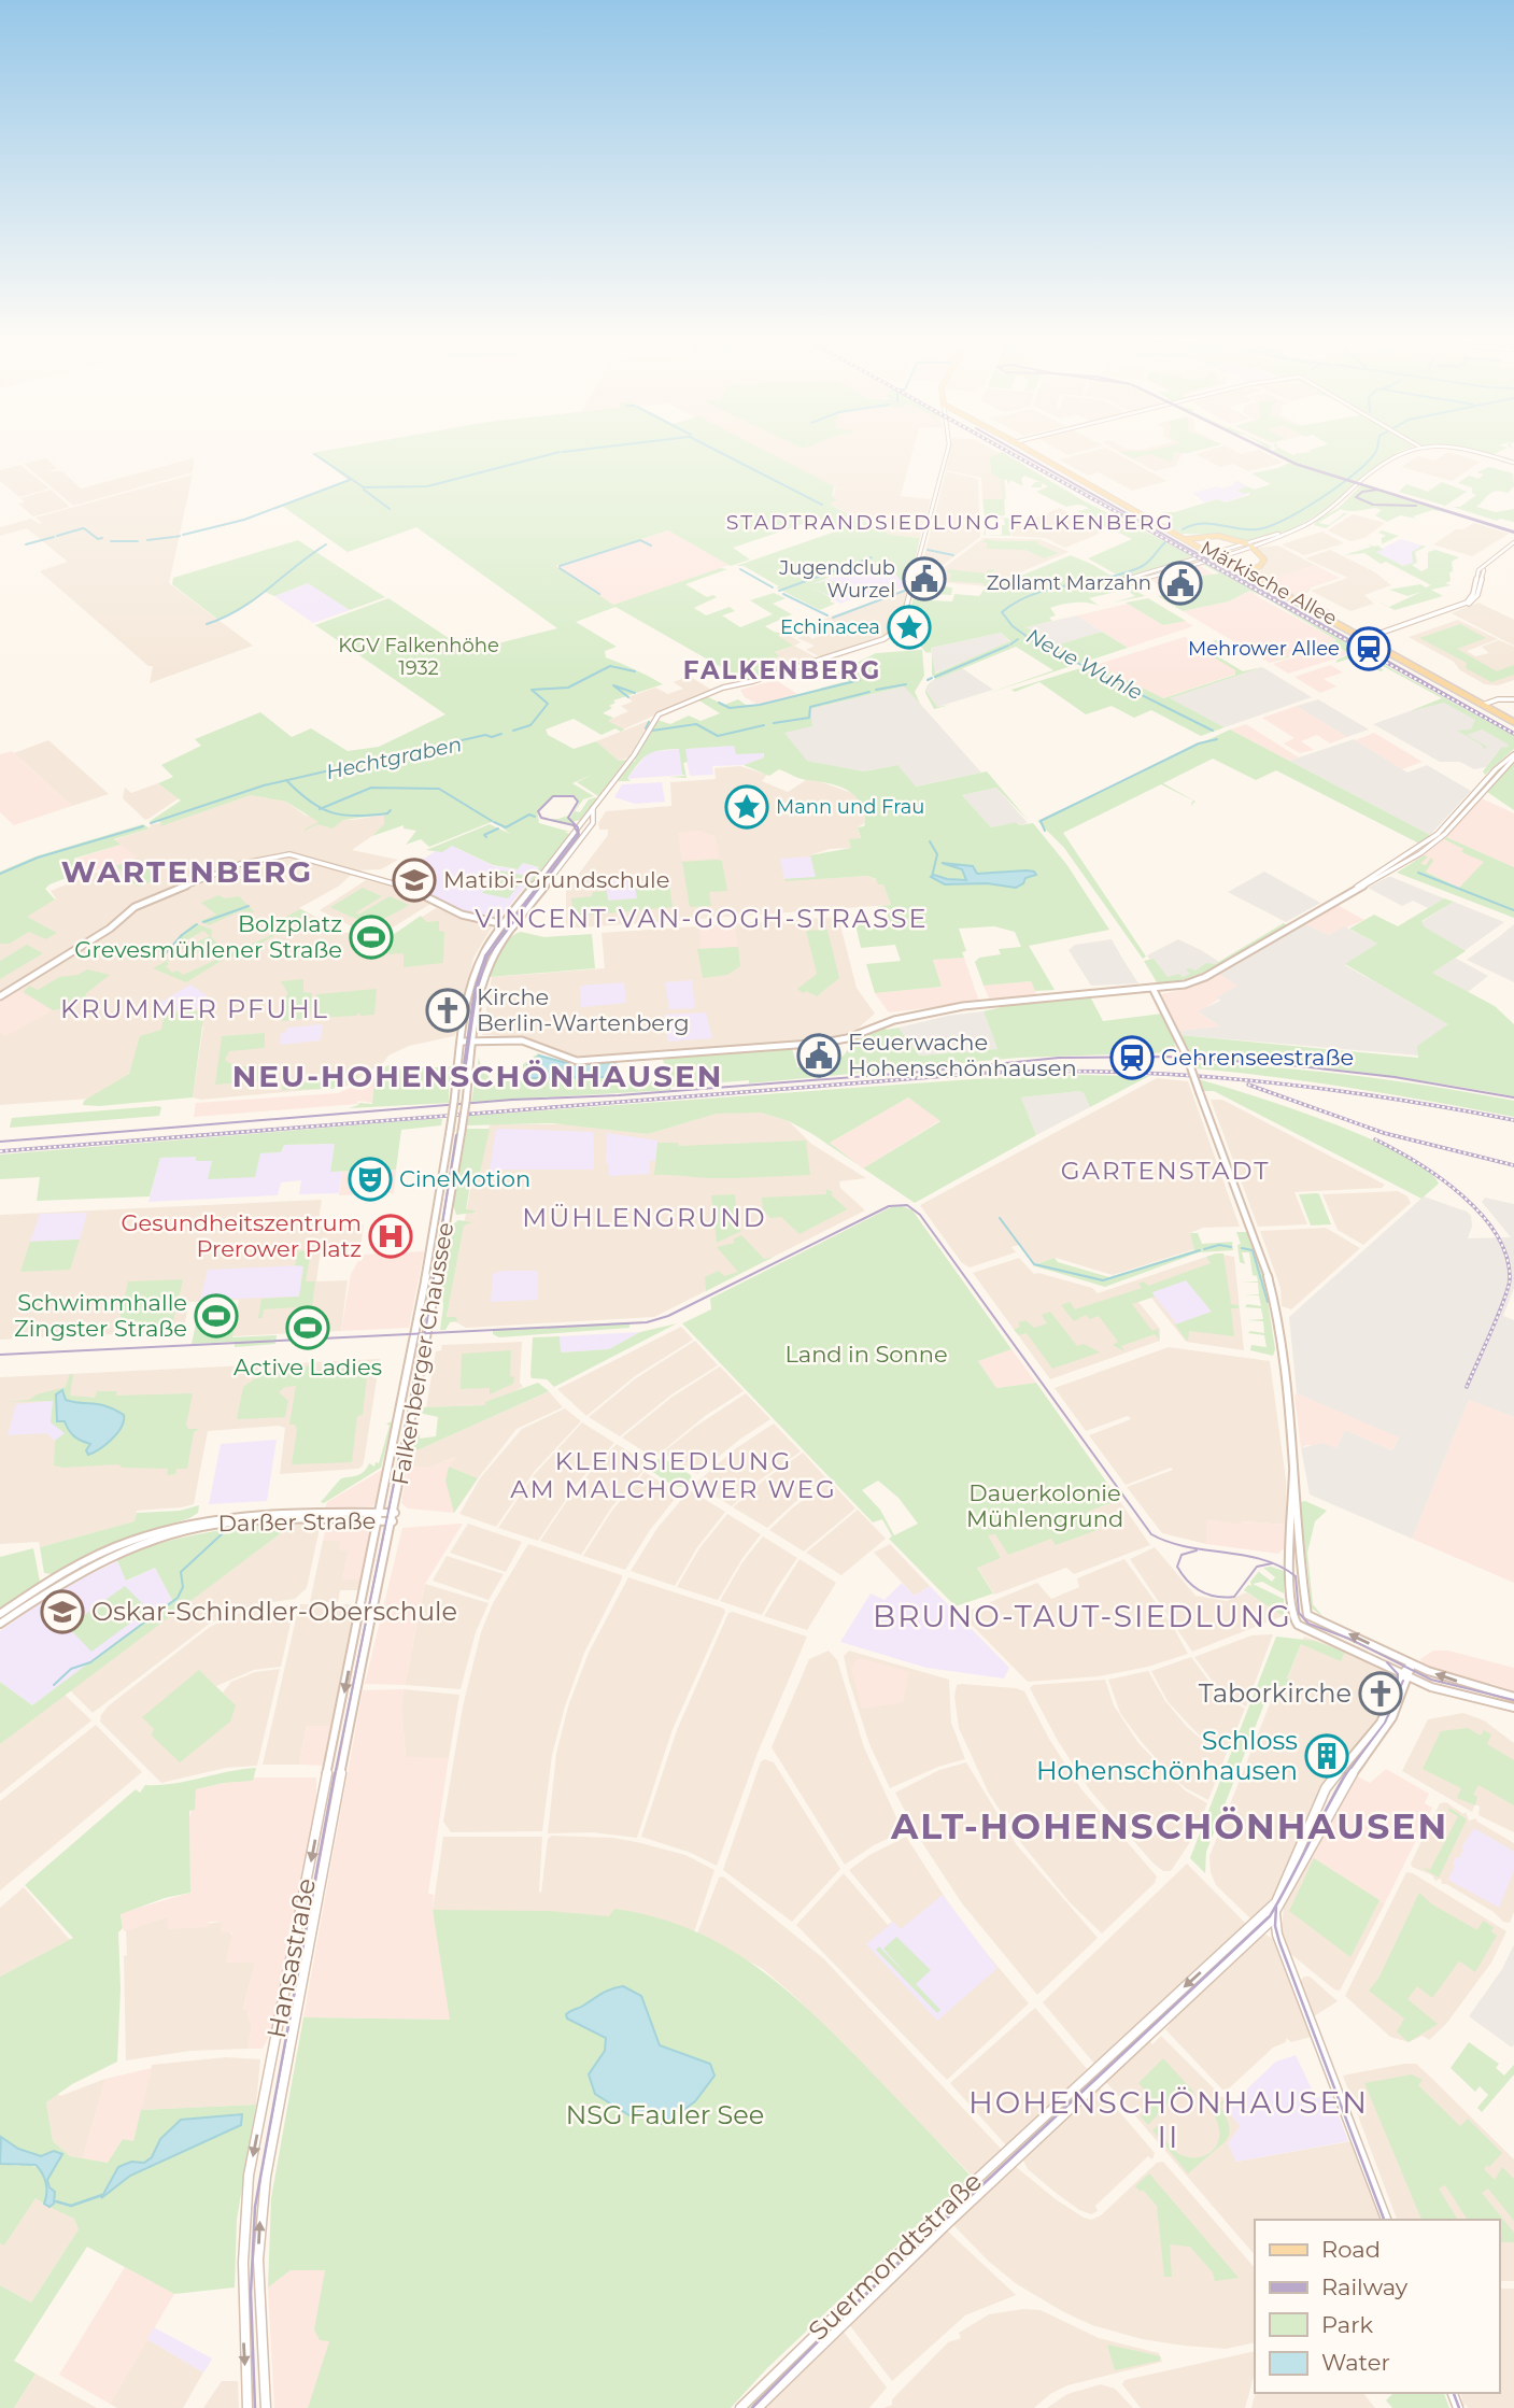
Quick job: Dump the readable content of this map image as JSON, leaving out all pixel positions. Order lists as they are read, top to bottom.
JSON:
{
  "streets": {
    "main road": [
      "Märkische Allee",
      "Falkenberger Chaussee",
      "Darßer Straße",
      "Hansastraße",
      "Suermondtstraße"
    ]
  },
  "crossings": [
    ["Falkenberger Chaussee", "Darßer Straße"],
    ["Falkenberger Chaussee", "Hansastraße"],
    ["Darßer Straße", "Hansastraße"]
  ],
  "districts": [
    "STADTRANDSIEDLUNG FALKENBERG",
    "FALKENBERG",
    "WARTENBERG",
    "VINCENT-VAN-GOGH-STRASSE",
    "KRUMMER PFUHL",
    "NEU-HOHENSCHÖNHAUSEN",
    "GARTENSTADT",
    "MÜHLENGRUND",
    "KLEINSIEDLUNG AM MALCHOWER WEG",
    "BRUNO-TAUT-SIEDLUNG",
    "ALT-HOHENSCHÖNHAUSEN",
    "HOHENSCHÖNHAUSEN II"
  ],
  "water": ["Neue Wuhle", "Hechtgraben"],
  "parks": [
    "KGV Falkenhöhe 1932",
    "Land in Sonne",
    "Dauerkolonie Mühlengrund",
    "NSG Fauler See"
  ],
  "places": {
    "public building": ["Jugendclub Wurzel", "Zollamt Marzahn", "Feuerwache Hohenschönhausen"],
    "place": ["Echinacea", "Mann und Frau"],
    "station": ["Mehrower Allee", "Gehrenseestraße"],
    "school or university": ["Matibi-Grundschule", "Oskar-Schindler-Oberschule"],
    "sports": ["Bolzplatz Grevesmühlener Straße", "Schwimmhalle Zingster Straße", "Active Ladies"],
    "church": ["Kirche Berlin-Wartenberg", "Taborkirche"],
    "theatre": ["CineMotion"],
    "hospital": ["Gesundheitszentrum Prerower Platz"],
    "building": ["Schloss Hohenschönhausen"]
  },
  "legend": [
    "Road",
    "Railway",
    "Park",
    "Water"
  ]
}
